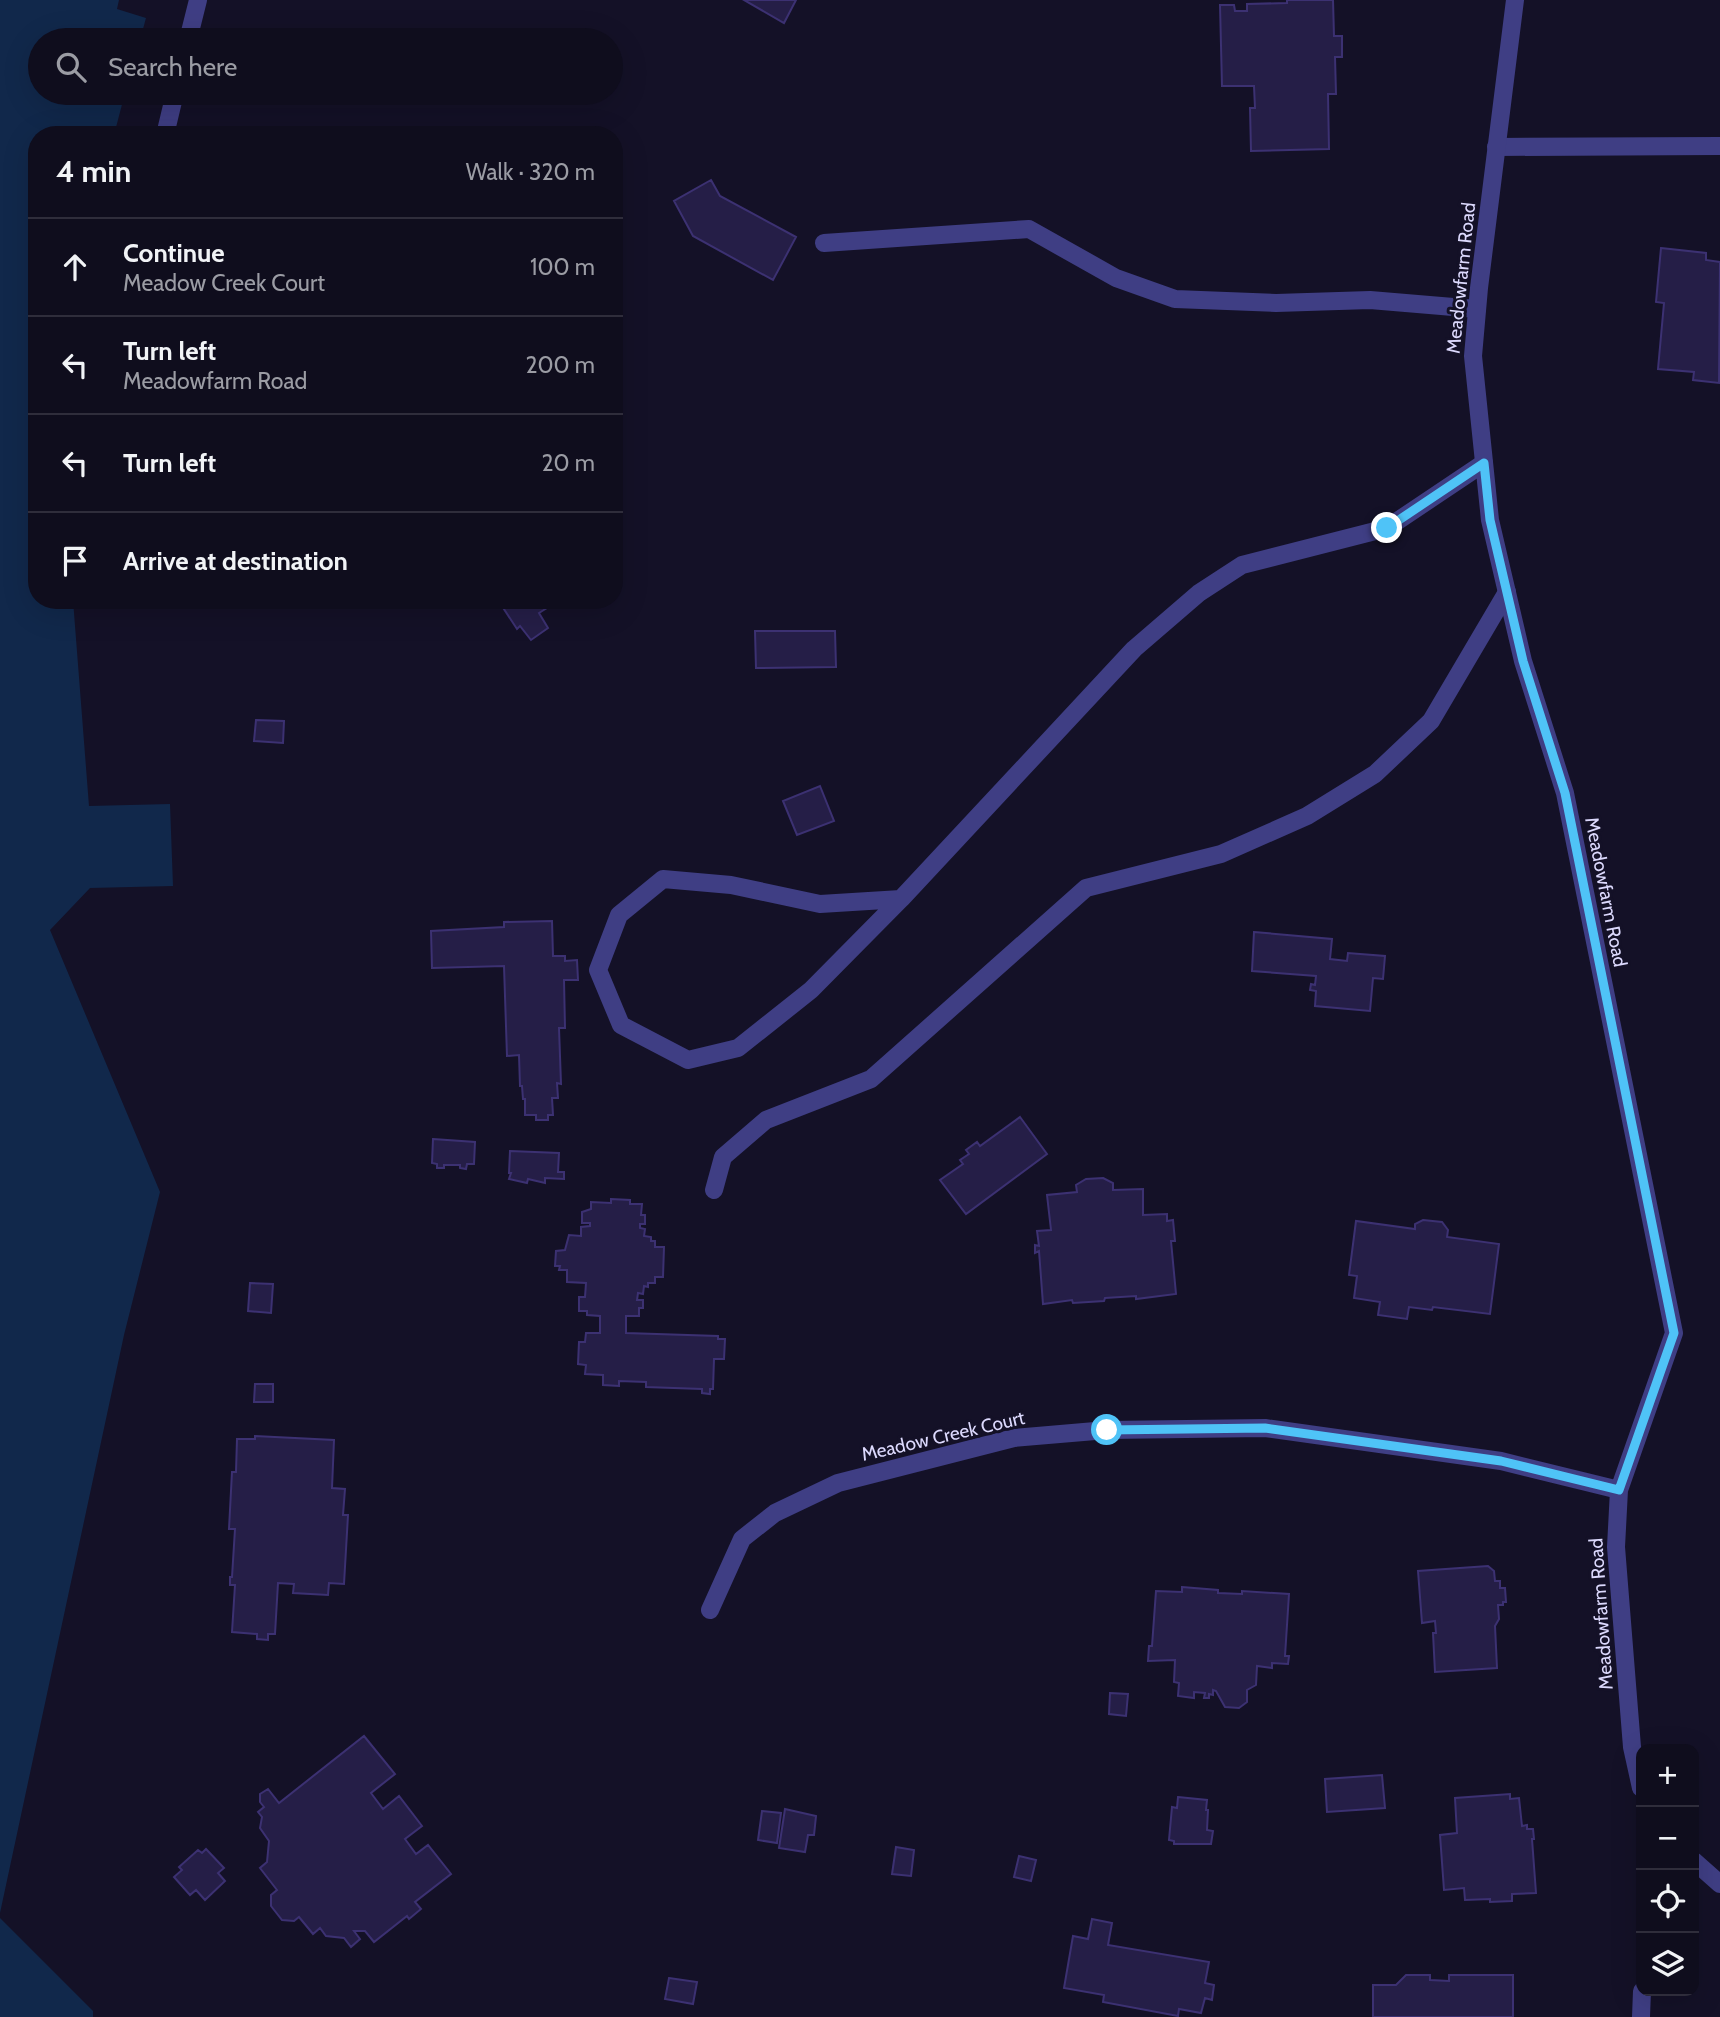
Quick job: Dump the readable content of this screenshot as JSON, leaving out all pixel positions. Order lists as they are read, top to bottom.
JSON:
{
  "streets": {
    "street": ["Meadowfarm Road", "Meadow Creek Court"]
  },
  "crossings": [
    ["Meadowfarm Road", "Meadow Creek Court"]
  ],
  "page": {
    "search": "Search here",
    "heading": ["4 min", "Walk · 320 m"],
    "list": [
      ["Continue", "Meadow Creek Court", "100 m"],
      ["Turn left", "Meadowfarm Road", "200 m"],
      ["Turn left", "20 m"],
      "Arrive at destination"
    ],
    "map_buttons": ["+", "−"]
  }
}
